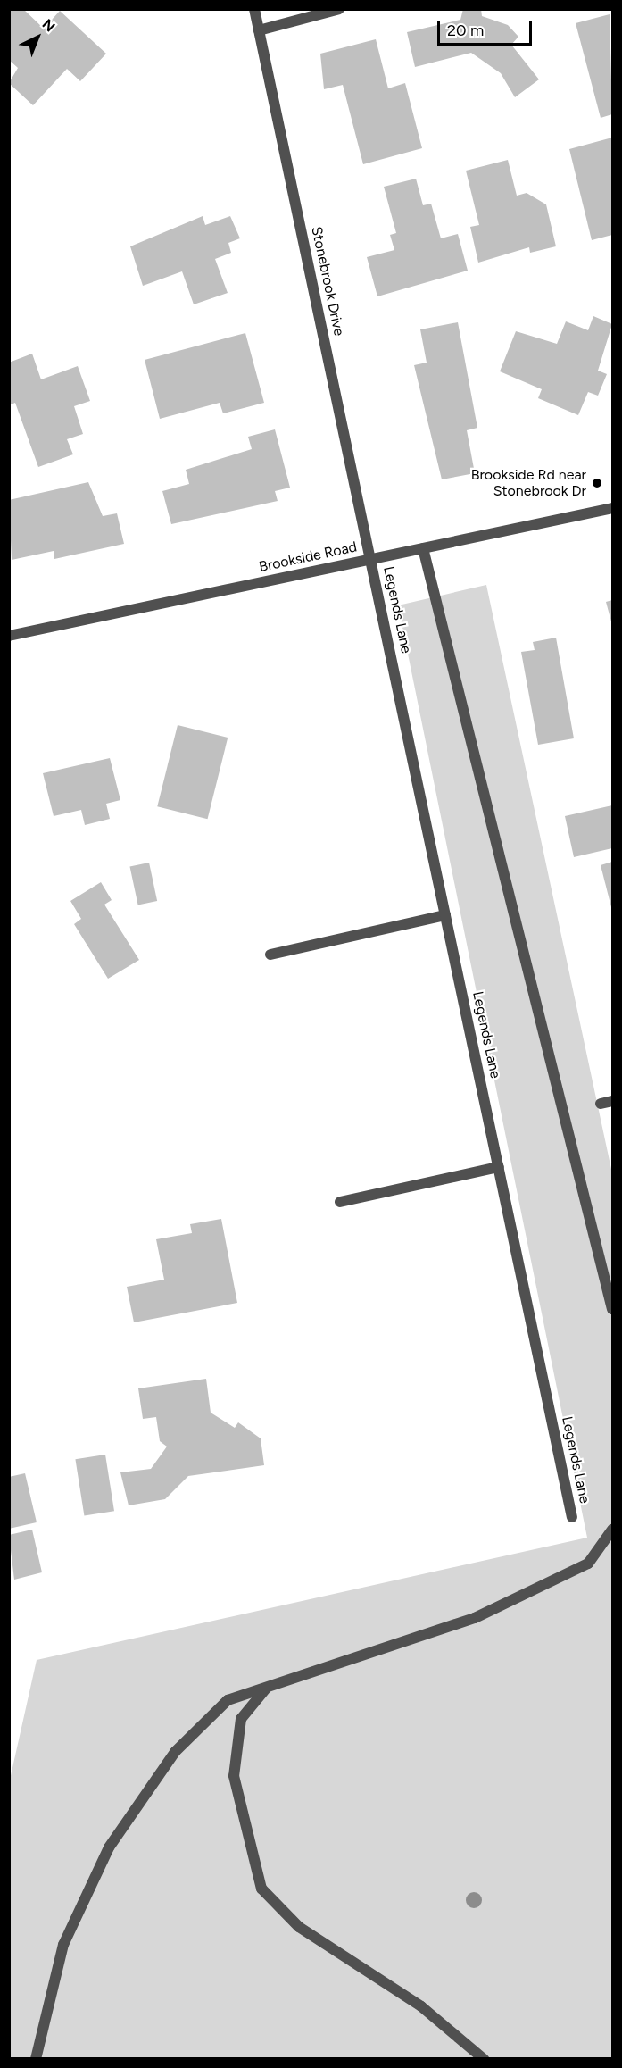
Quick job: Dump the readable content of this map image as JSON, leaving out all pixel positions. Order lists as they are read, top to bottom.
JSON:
{
  "streets": {
    "street": ["Stonebrook Drive", "Brookside Road", "Legends Lane"]
  },
  "crossings": [
    ["Stonebrook Drive", "Brookside Road"],
    ["Stonebrook Drive", "Legends Lane"],
    ["Brookside Road", "Legends Lane"]
  ],
  "places": ["Brookside Rd near Stonebrook Dr"],
  "scale_bar": "20 m",
  "north": "top right"
}
